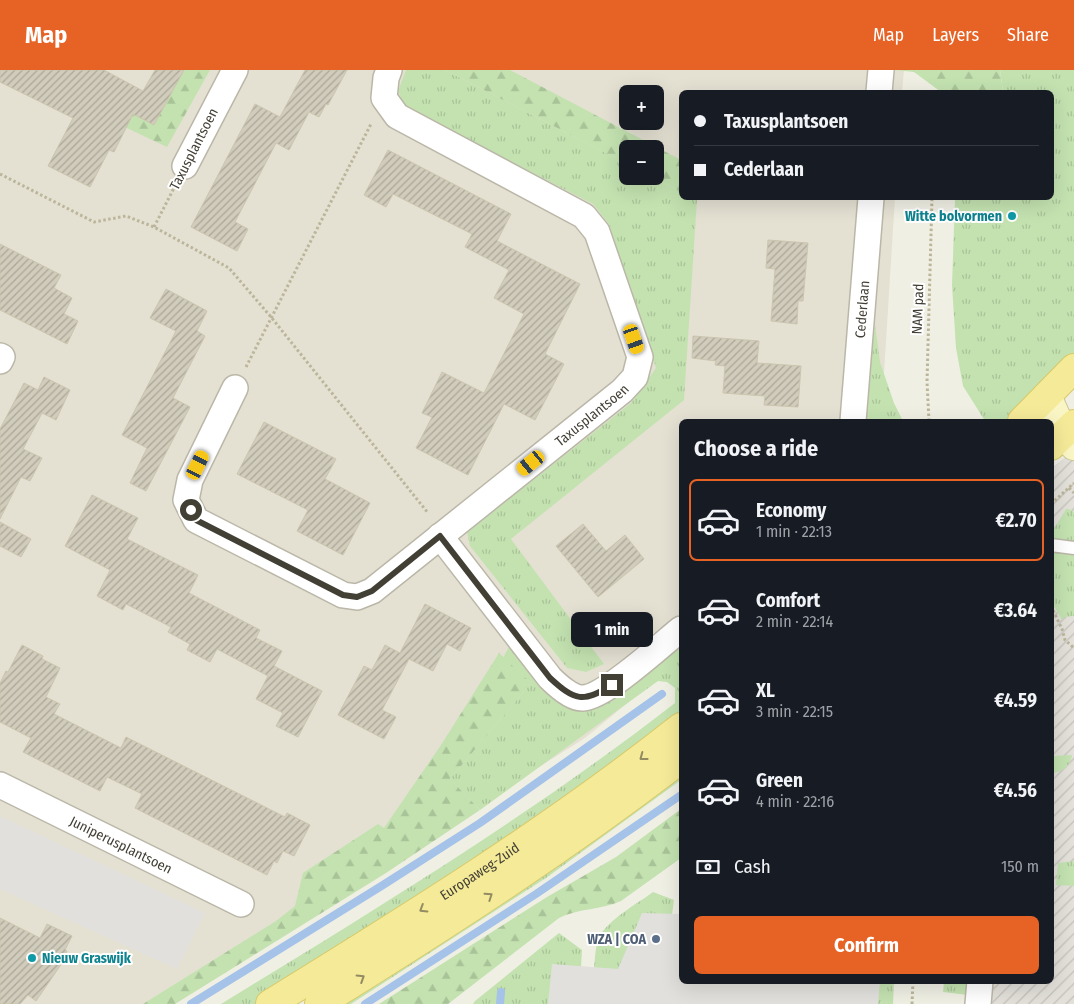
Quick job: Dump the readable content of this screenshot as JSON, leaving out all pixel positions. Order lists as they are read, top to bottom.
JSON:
{
  "streets": {
    "main road": ["Europaweg-Zuid"],
    "street": ["Taxusplantsoen", "Cederlaan", "Juniperusplantsoen"],
    "path": ["NAM pad"]
  },
  "places": ["Witte bolvormen", "WZA | COA", "Nieuw Graswijk"],
  "page": {
    "header": "Map",
    "nav": ["Map", "Layers", "Share"],
    "map_buttons": ["+", "−"],
    "banner": ["Taxusplantsoen", "Cederlaan"],
    "heading": "Choose a ride",
    "list": [
      {
        "name": "Economy",
        "note": "1 min · 22:13",
        "value": "€2.70"
      },
      {
        "name": "Comfort",
        "note": "2 min · 22:14",
        "value": "€3.64"
      },
      {
        "name": "XL",
        "note": "3 min · 22:15",
        "value": "€4.59"
      },
      {
        "name": "Green",
        "note": "4 min · 22:16",
        "value": "€4.56"
      }
    ],
    "bubble": "1 min",
    "pay": ["Cash", "150 m"],
    "buttons": "Confirm"
  }
}
